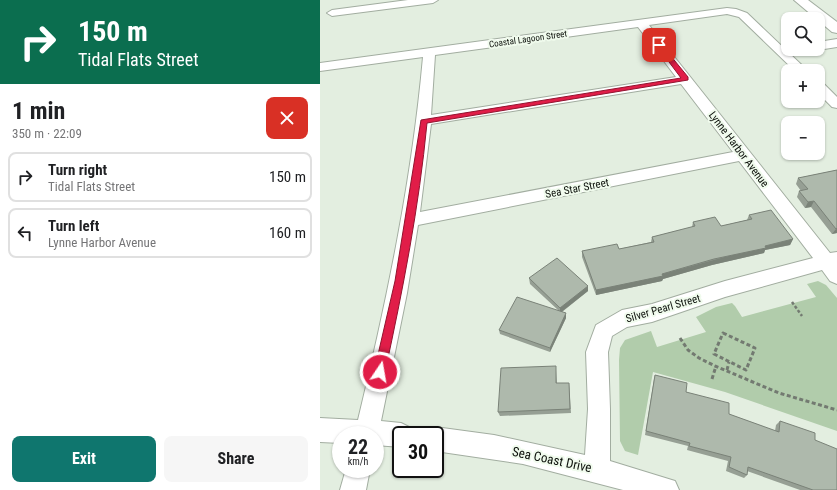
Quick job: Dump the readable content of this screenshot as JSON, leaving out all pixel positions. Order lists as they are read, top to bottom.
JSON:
{
  "streets": {
    "street": [
      "Coastal Lagoon Street",
      "Lynne Harbor Avenue",
      "Sea Star Street",
      "Silver Pearl Street",
      "Sea Coast Drive"
    ]
  },
  "crossings": [
    ["Coastal Lagoon Street", "Lynne Harbor Avenue"],
    ["Lynne Harbor Avenue", "Sea Star Street"],
    ["Lynne Harbor Avenue", "Silver Pearl Street"],
    ["Silver Pearl Street", "Sea Coast Drive"]
  ],
  "page": {
    "turn": ["150 m", "Tidal Flats Street"],
    "map_buttons": ["+", "−"],
    "heading": ["1 min", "350 m · 22:09"],
    "list": [
      {
        "name": "Turn right",
        "note": "Tidal Flats Street",
        "value": "150 m"
      },
      {
        "name": "Turn left",
        "note": "Lynne Harbor Avenue",
        "value": "160 m"
      }
    ],
    "speed": "22 km/h",
    "limit": "30",
    "buttons": ["Exit", "Share"]
  }
}
